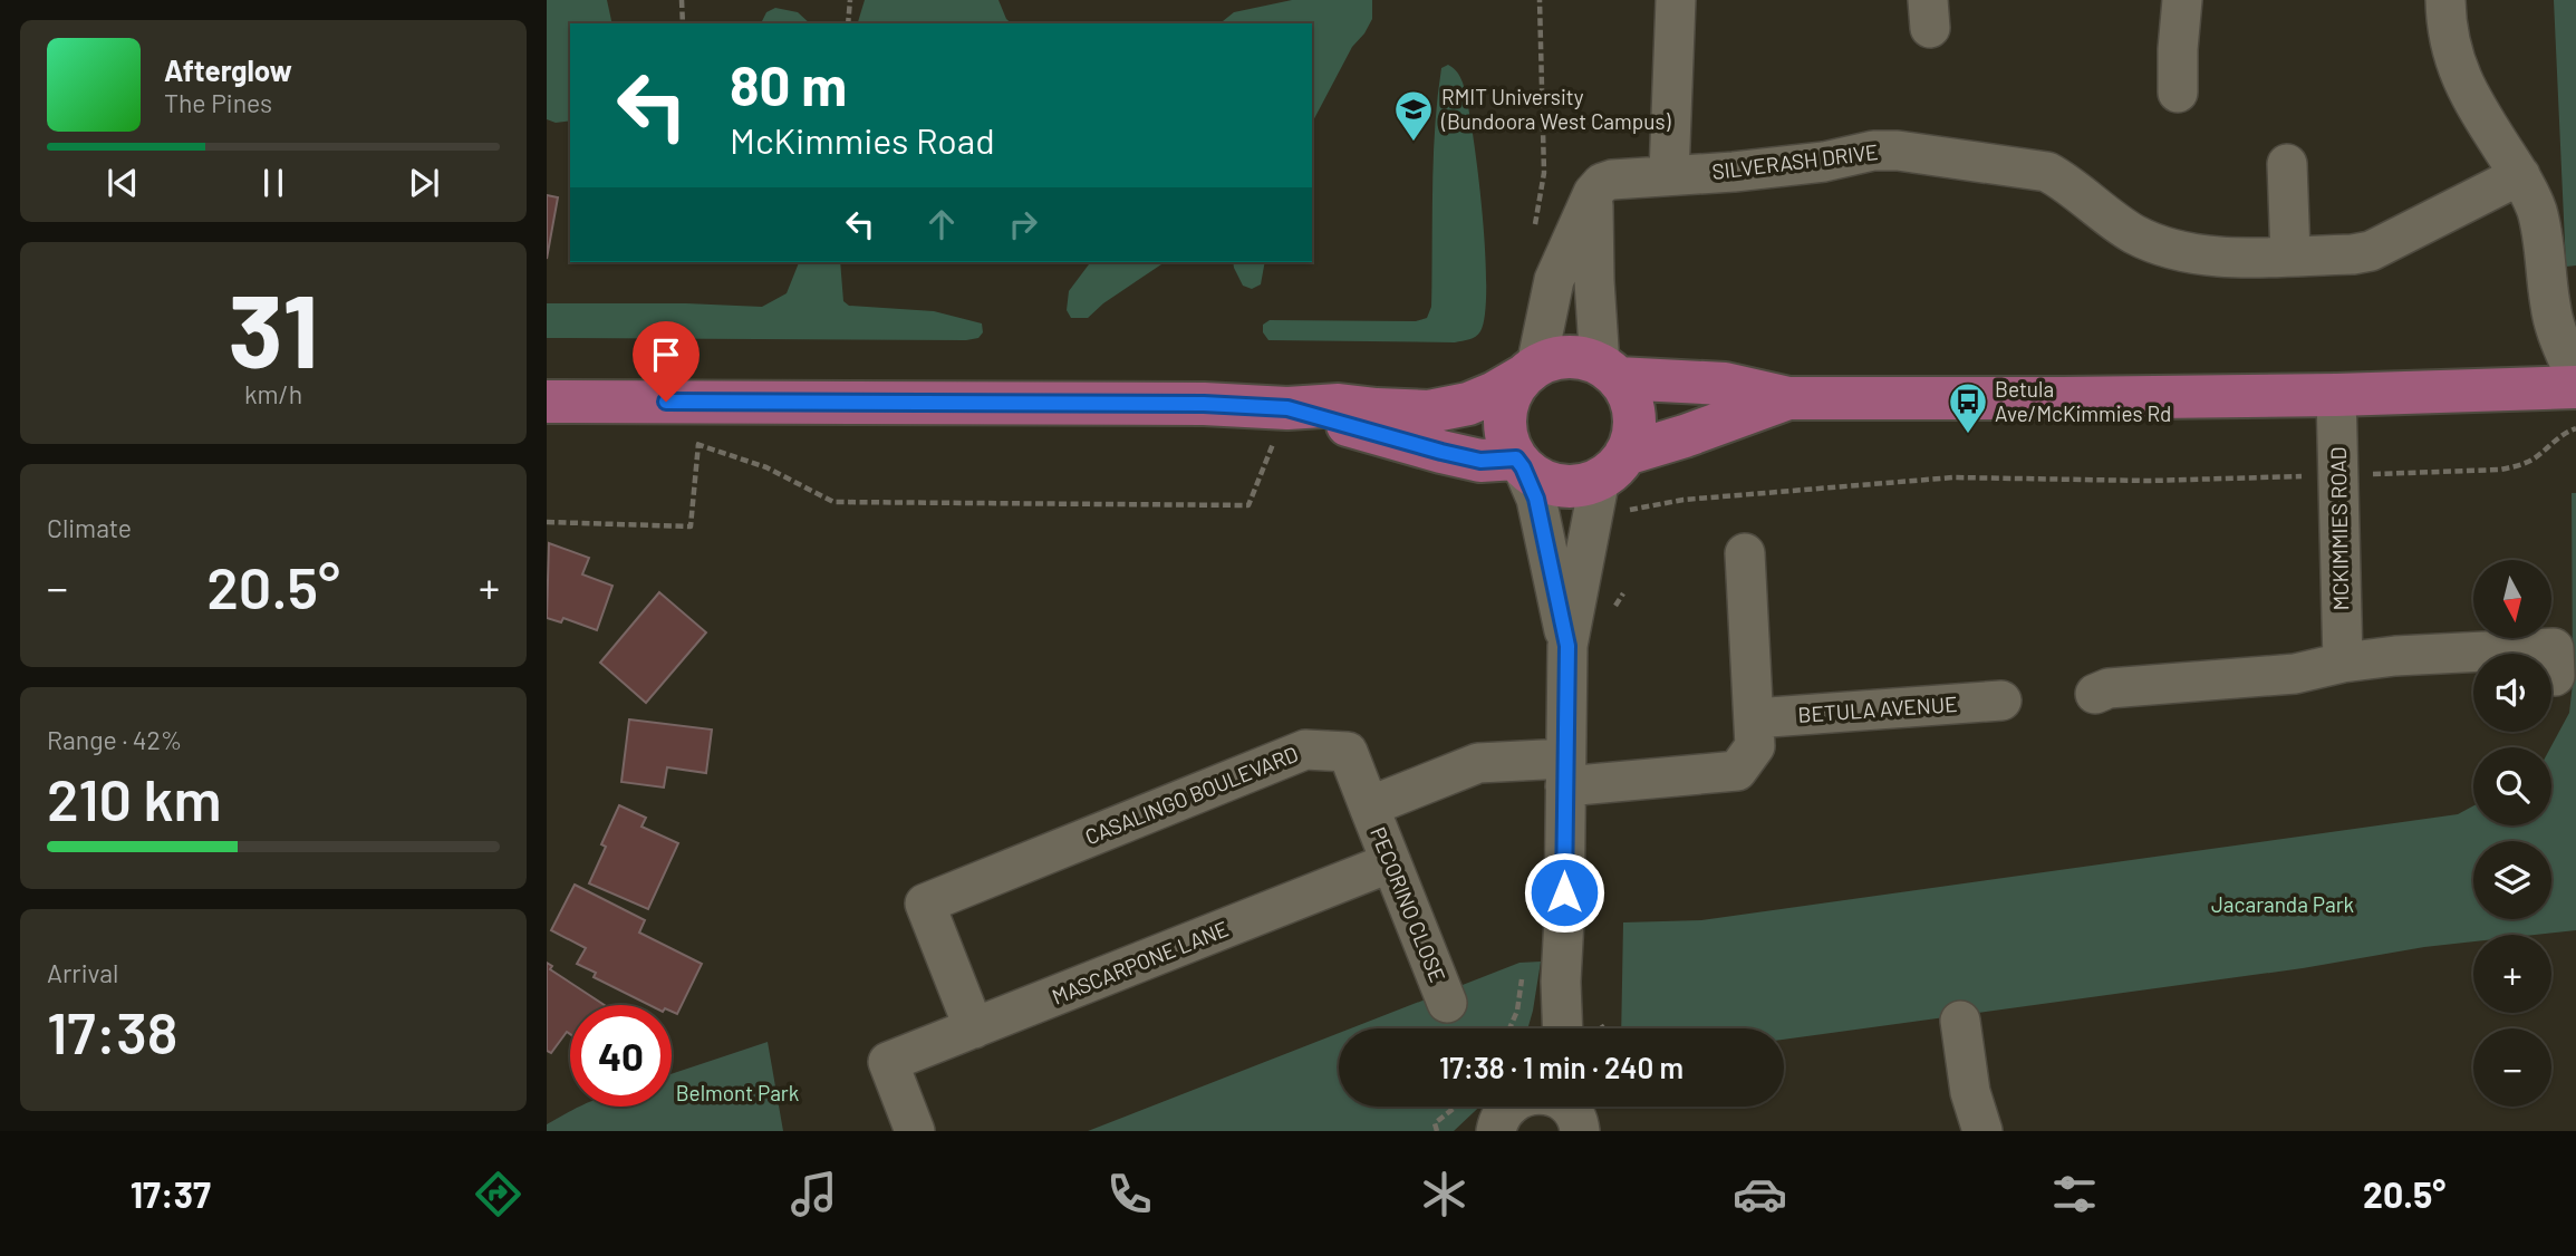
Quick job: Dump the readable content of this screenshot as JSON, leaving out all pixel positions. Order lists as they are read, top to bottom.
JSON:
{
  "streets": {
    "street": [
      "SILVERASH DRIVE",
      "MCKIMMIES ROAD",
      "BETULA AVENUE",
      "CASALINGO BOULEVARD",
      "PECORINO CLOSE",
      "MASCARPONE LANE"
    ]
  },
  "crossings": [
    ["CASALINGO BOULEVARD", "PECORINO CLOSE"],
    ["CASALINGO BOULEVARD", "MASCARPONE LANE"],
    ["PECORINO CLOSE", "MASCARPONE LANE"]
  ],
  "parks": ["Jacaranda Park", "Belmont Park"],
  "places": {
    "school or university": ["RMIT University (Bundoora West Campus)"],
    "bus stop": ["Betula Ave/McKimmies Rd"]
  },
  "north": "bottom",
  "page": {
    "turn": ["80 m", "McKimmies Road"],
    "song": ["Afterglow", "The Pines"],
    "tile": [
      ["31", "km/h"],
      "Climate",
      ["Range · 42%", "210 km"],
      ["Arrival", "17:38"]
    ],
    "heat": ["−", "20.5°", "+"],
    "map_buttons": ["+", "−"],
    "limit": "40",
    "trip": "17:38 · 1 min · 240 m",
    "tabs": ["17:37", "20.5°"]
  }
}
